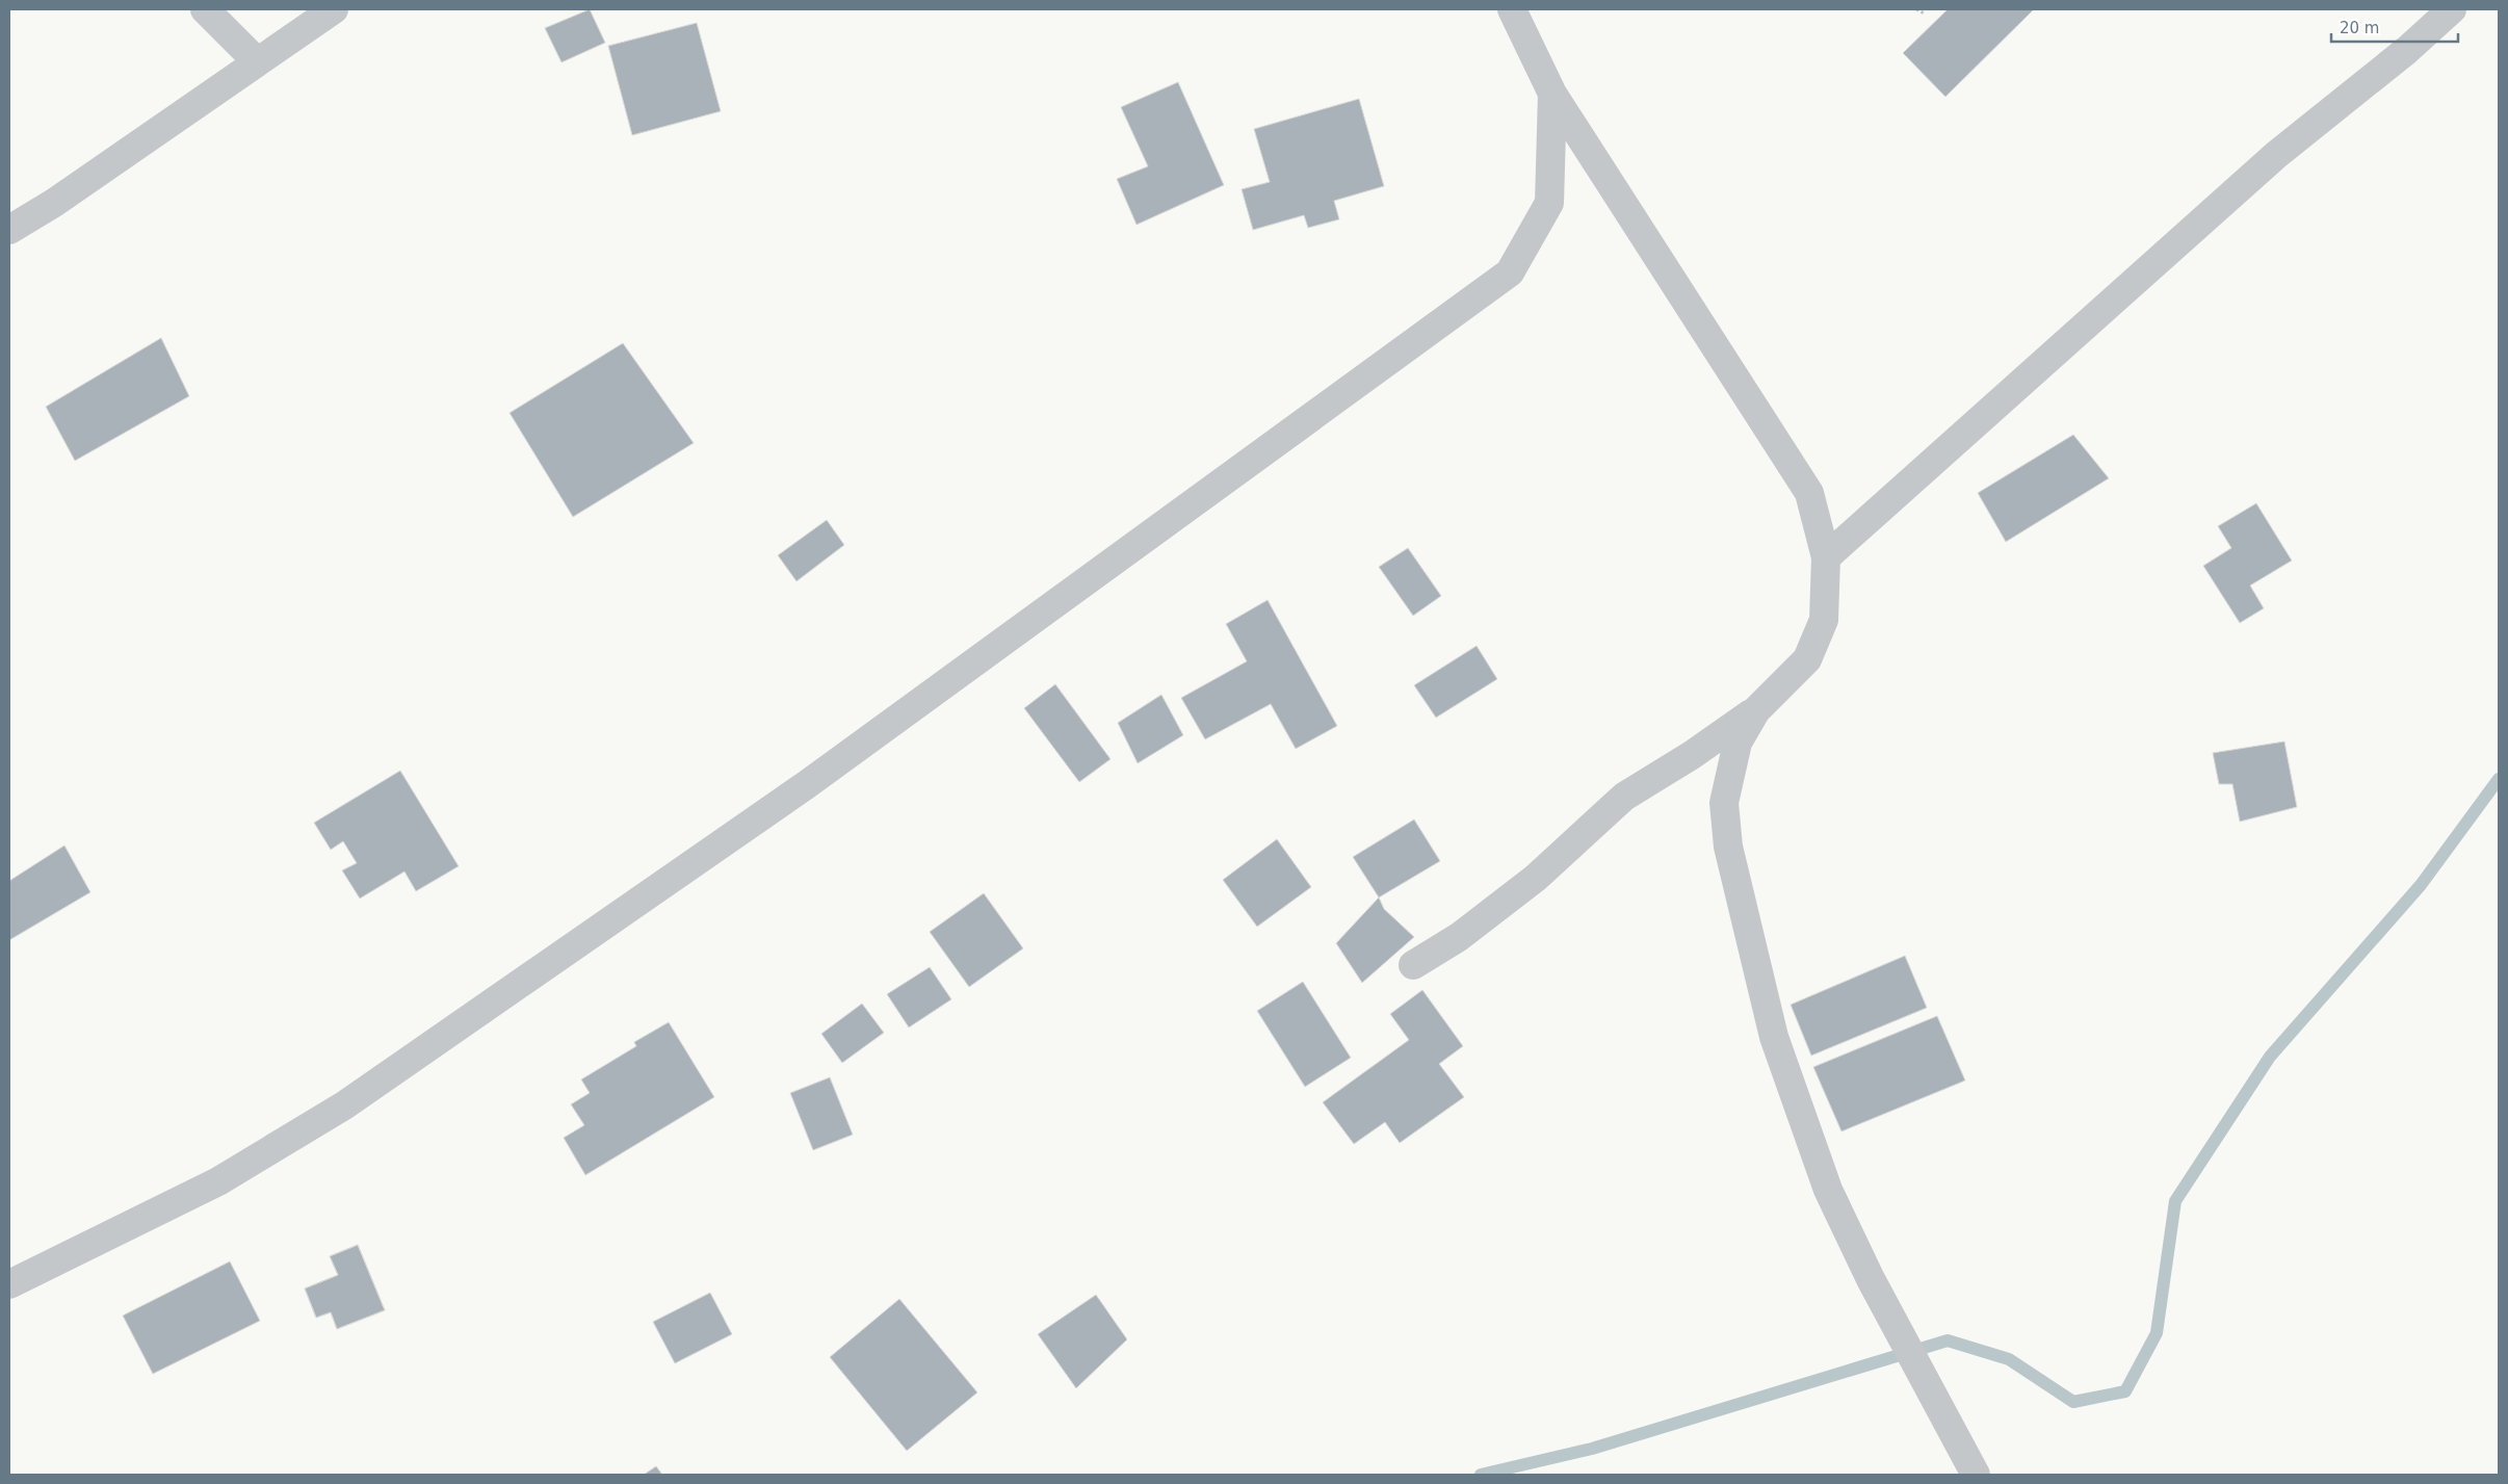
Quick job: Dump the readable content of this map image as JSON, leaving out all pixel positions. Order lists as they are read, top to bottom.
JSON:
{
  "scale_bar": "20 m"
}
